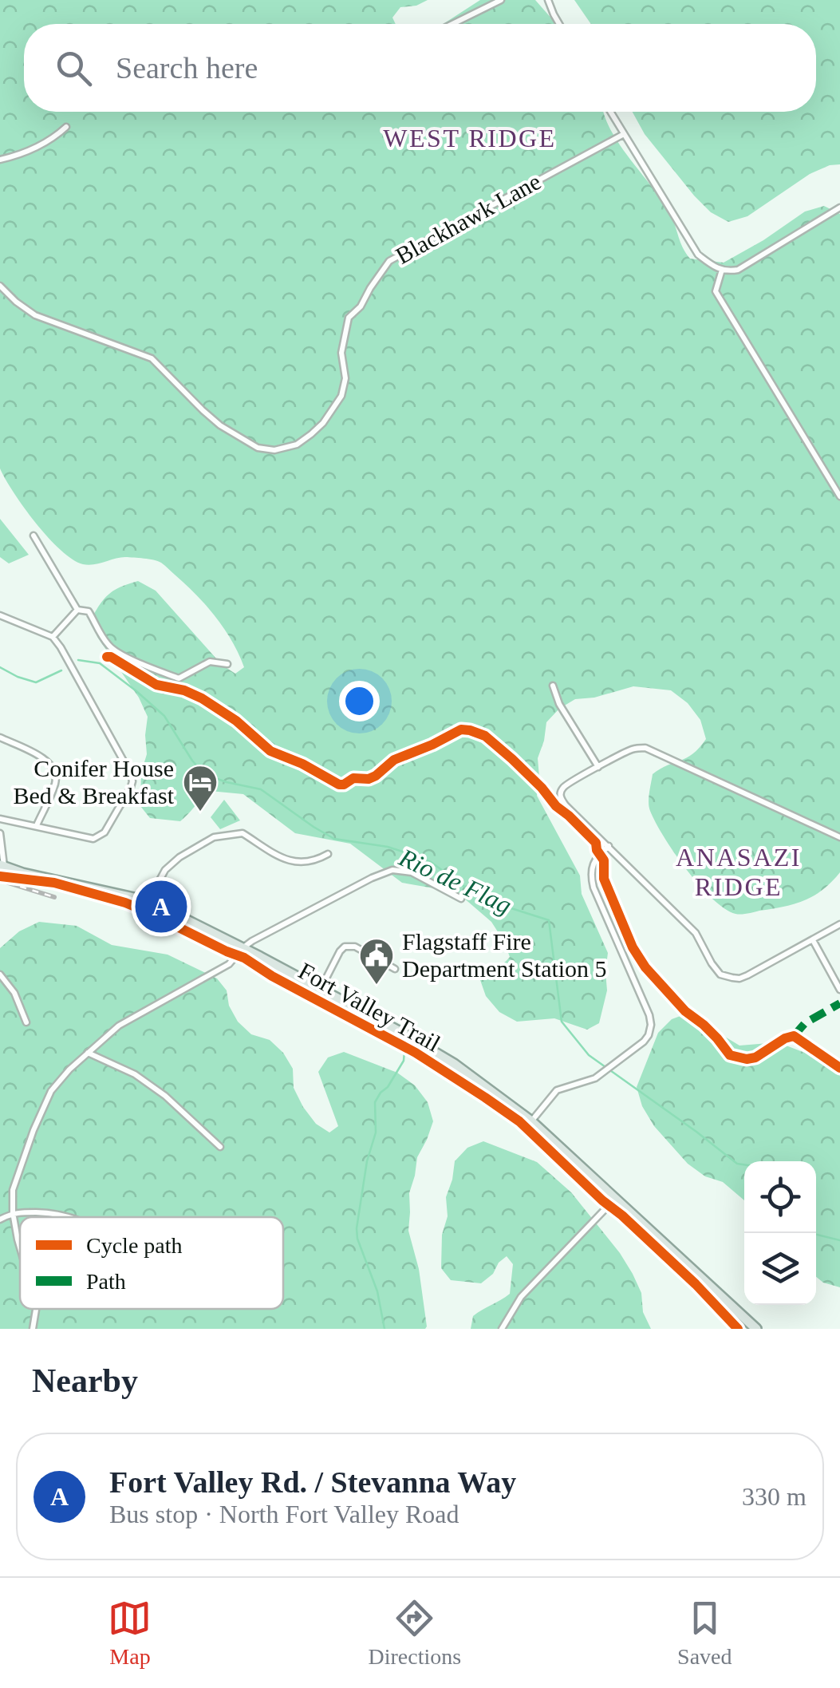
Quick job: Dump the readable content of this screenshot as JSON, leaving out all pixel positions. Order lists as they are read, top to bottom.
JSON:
{
  "streets": {
    "street": ["Blackhawk Lane"],
    "cycle path": ["Fort Valley Trail"]
  },
  "districts": ["WEST RIDGE", "ANASAZI RIDGE"],
  "water": ["Rio de Flag"],
  "places": {
    "hotel": ["Conifer House Bed & Breakfast"],
    "public building": ["Flagstaff Fire Department Station 5"]
  },
  "legend": ["Cycle path", "Path"],
  "page": {
    "search": "Search here",
    "pins": "A",
    "heading": "Nearby",
    "list": [
      {
        "mark": "A",
        "name": "Fort Valley Rd. / Stevanna Way",
        "note": "Bus stop · North Fort Valley Road",
        "value": "330 m"
      }
    ],
    "nav": ["Map", "Directions", "Saved"]
  }
}
